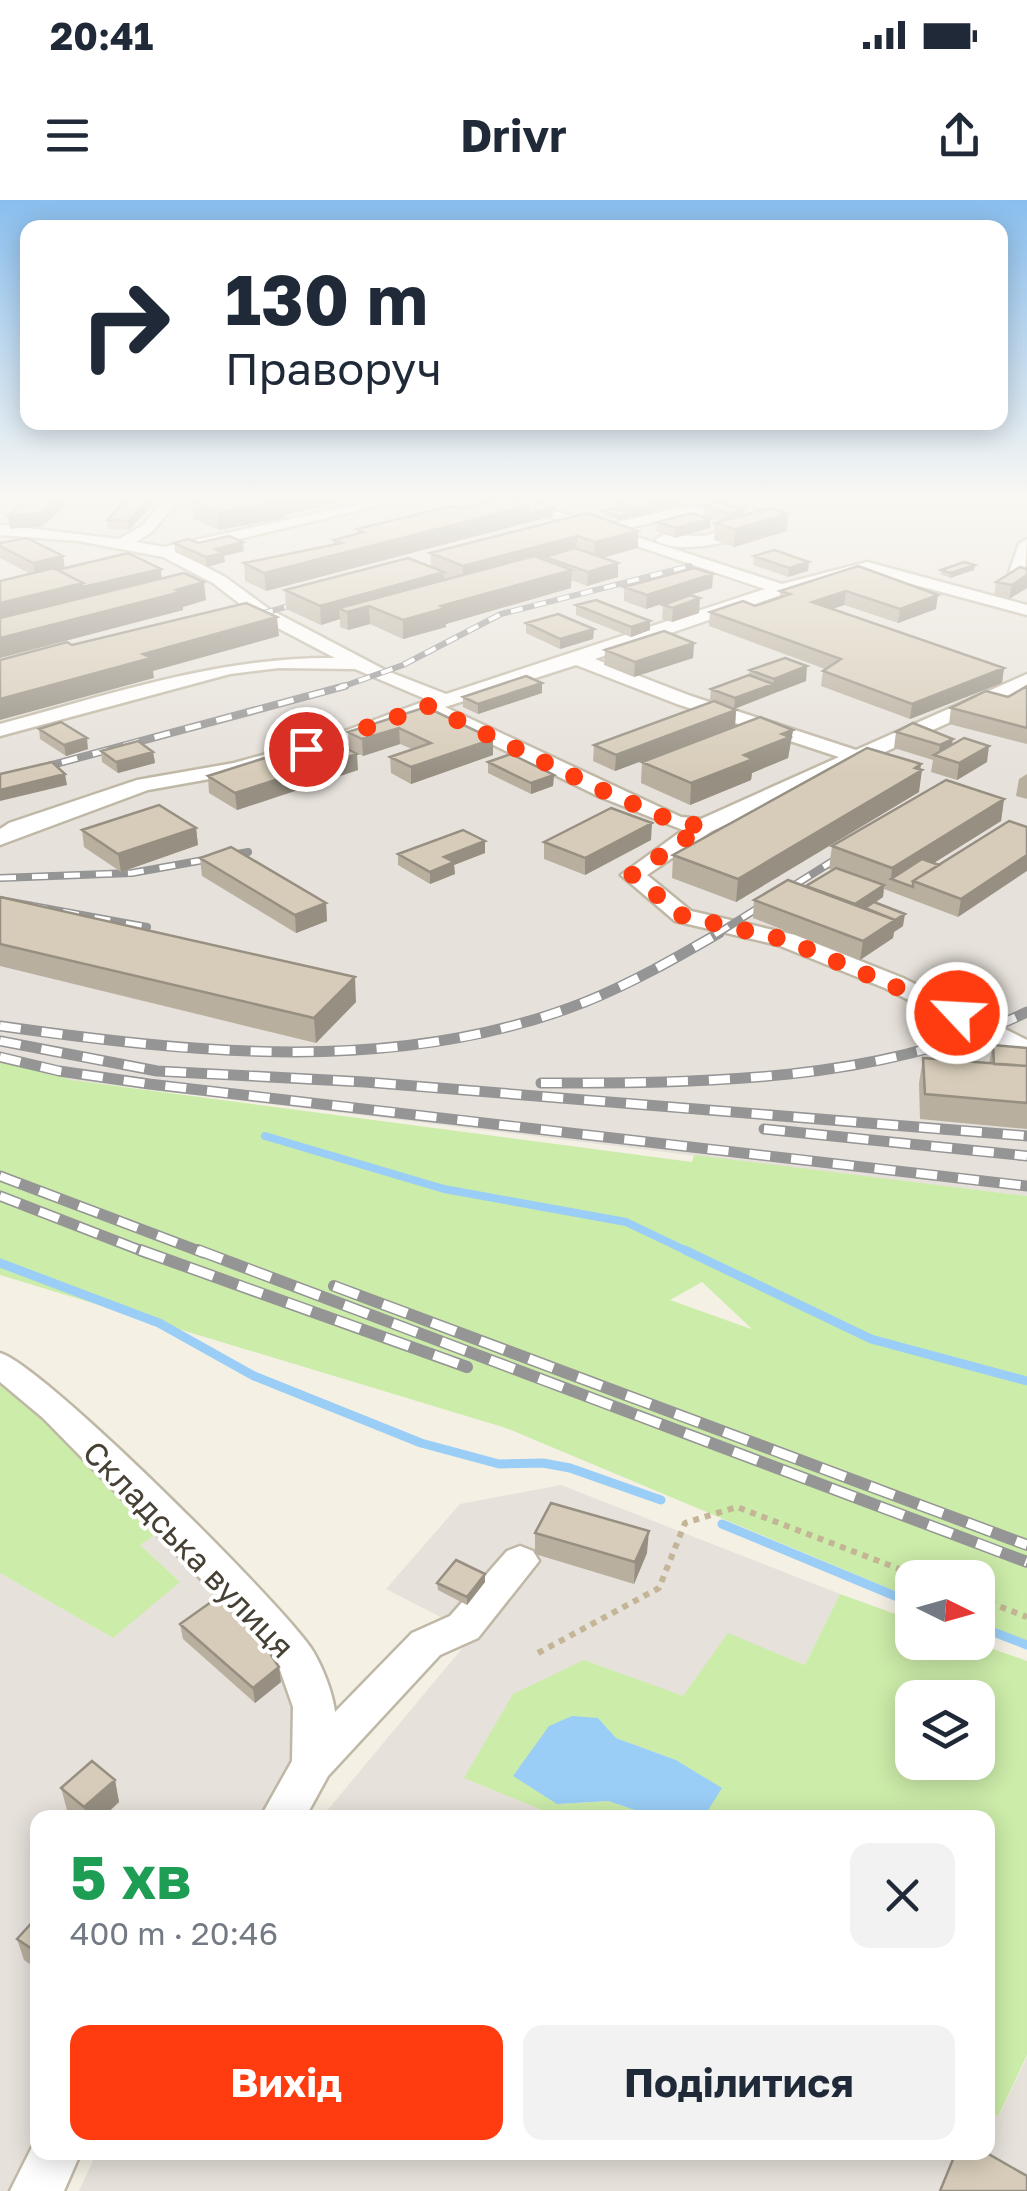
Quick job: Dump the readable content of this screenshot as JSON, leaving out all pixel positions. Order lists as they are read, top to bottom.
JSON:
{
  "streets": {
    "street": ["Складська вулиця"]
  },
  "north": "right",
  "page": {
    "status": "20:41",
    "header": "Drivr",
    "turn": ["130 m", "Праворуч"],
    "heading": ["5 хв", "400 m · 20:46"],
    "buttons": ["Вихід", "Поділитися"]
  }
}
